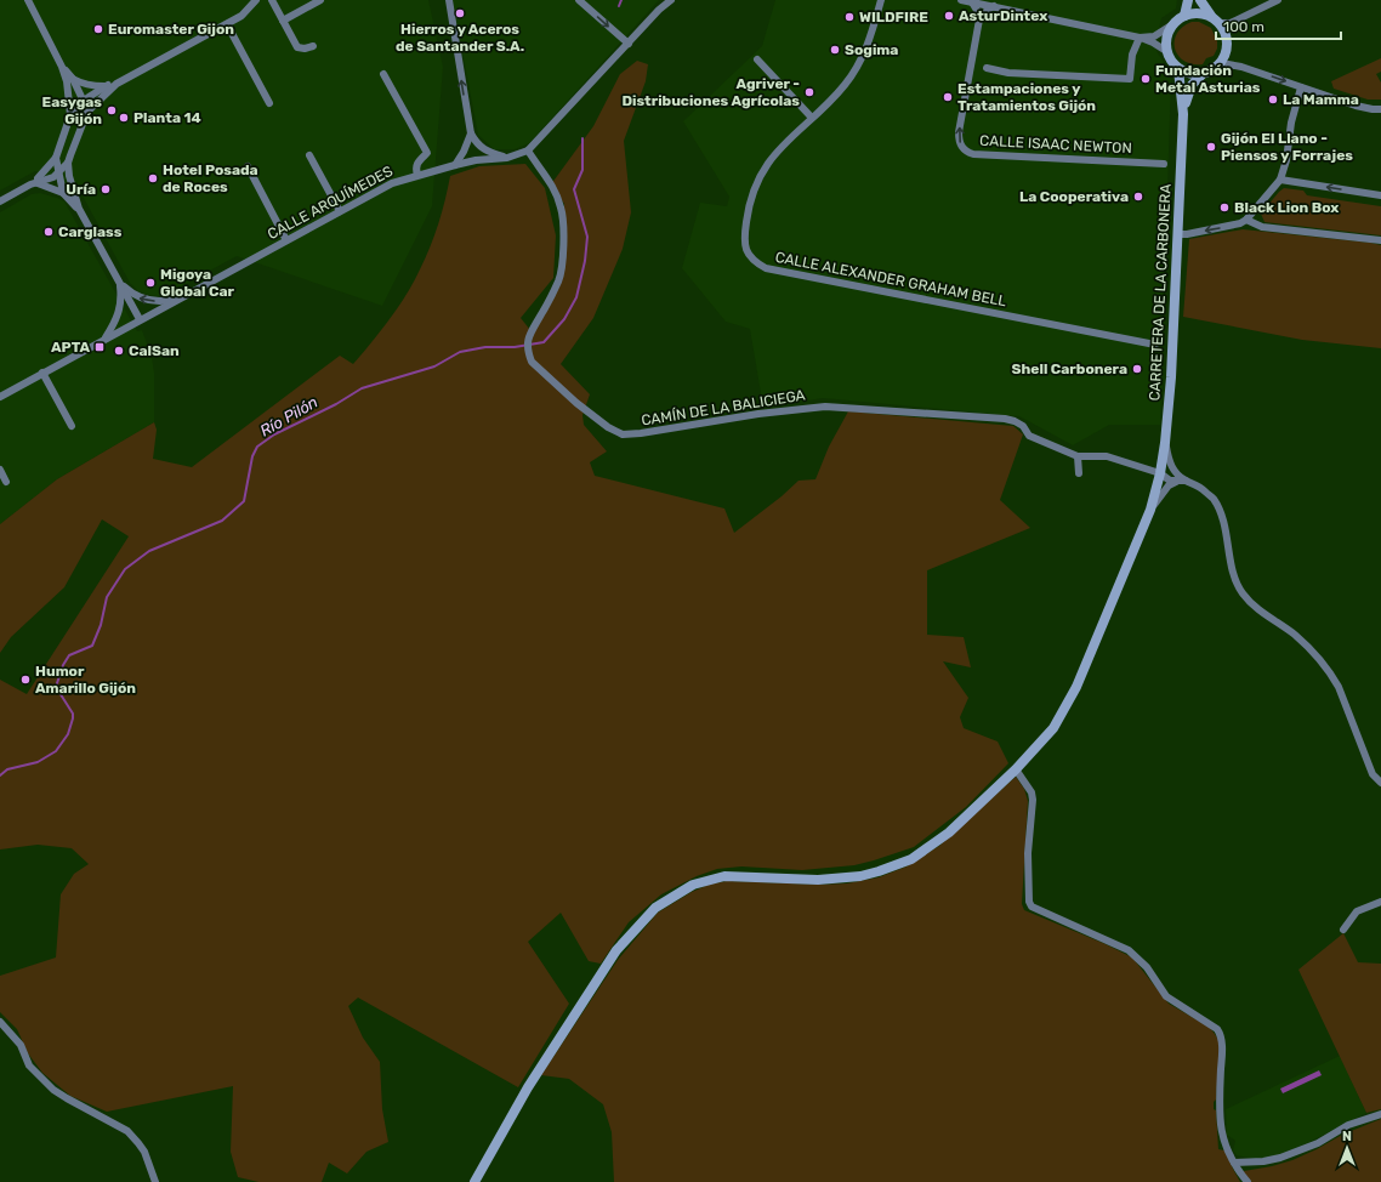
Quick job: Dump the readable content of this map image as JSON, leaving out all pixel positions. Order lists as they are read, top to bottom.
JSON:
{
  "streets": {
    "street": [
      "CALLE ISAAC NEWTON",
      "CALLE ARQUÍMEDES",
      "CALLE ALEXANDER GRAHAM BELL",
      "CARRETERA DE LA CARBONERA",
      "CAMÍN DE LA BALICIEGA"
    ]
  },
  "crossings": [
    ["CALLE ARQUÍMEDES", "CAMÍN DE LA BALICIEGA"],
    ["CARRETERA DE LA CARBONERA", "CAMÍN DE LA BALICIEGA"]
  ],
  "water": ["Río Pilón"],
  "places": {
    "other": [
      "Hierros y Aceros de Santander S.A.",
      "AsturDintex",
      "WILDFIRE",
      "Euromaster Gijon",
      "Sogima",
      "Fundación Metal Asturias",
      "Agriver - Distribuciones Agrícolas",
      "Estampaciones y Tratamientos Gijón",
      "La Mamma",
      "Easygas Gijón",
      "Planta 14",
      "Gijón El Llano - Piensos y Forrajes",
      "Hotel Posada de Roces",
      "Uría",
      "La Cooperativa",
      "Black Lion Box",
      "Carglass",
      "Migoya Global Car",
      "CalSan",
      "Shell Carbonera",
      "Humor Amarillo Gijón"
    ],
    "transit": ["APTA"]
  },
  "scale_bar": "100 m",
  "north": "top"
}
